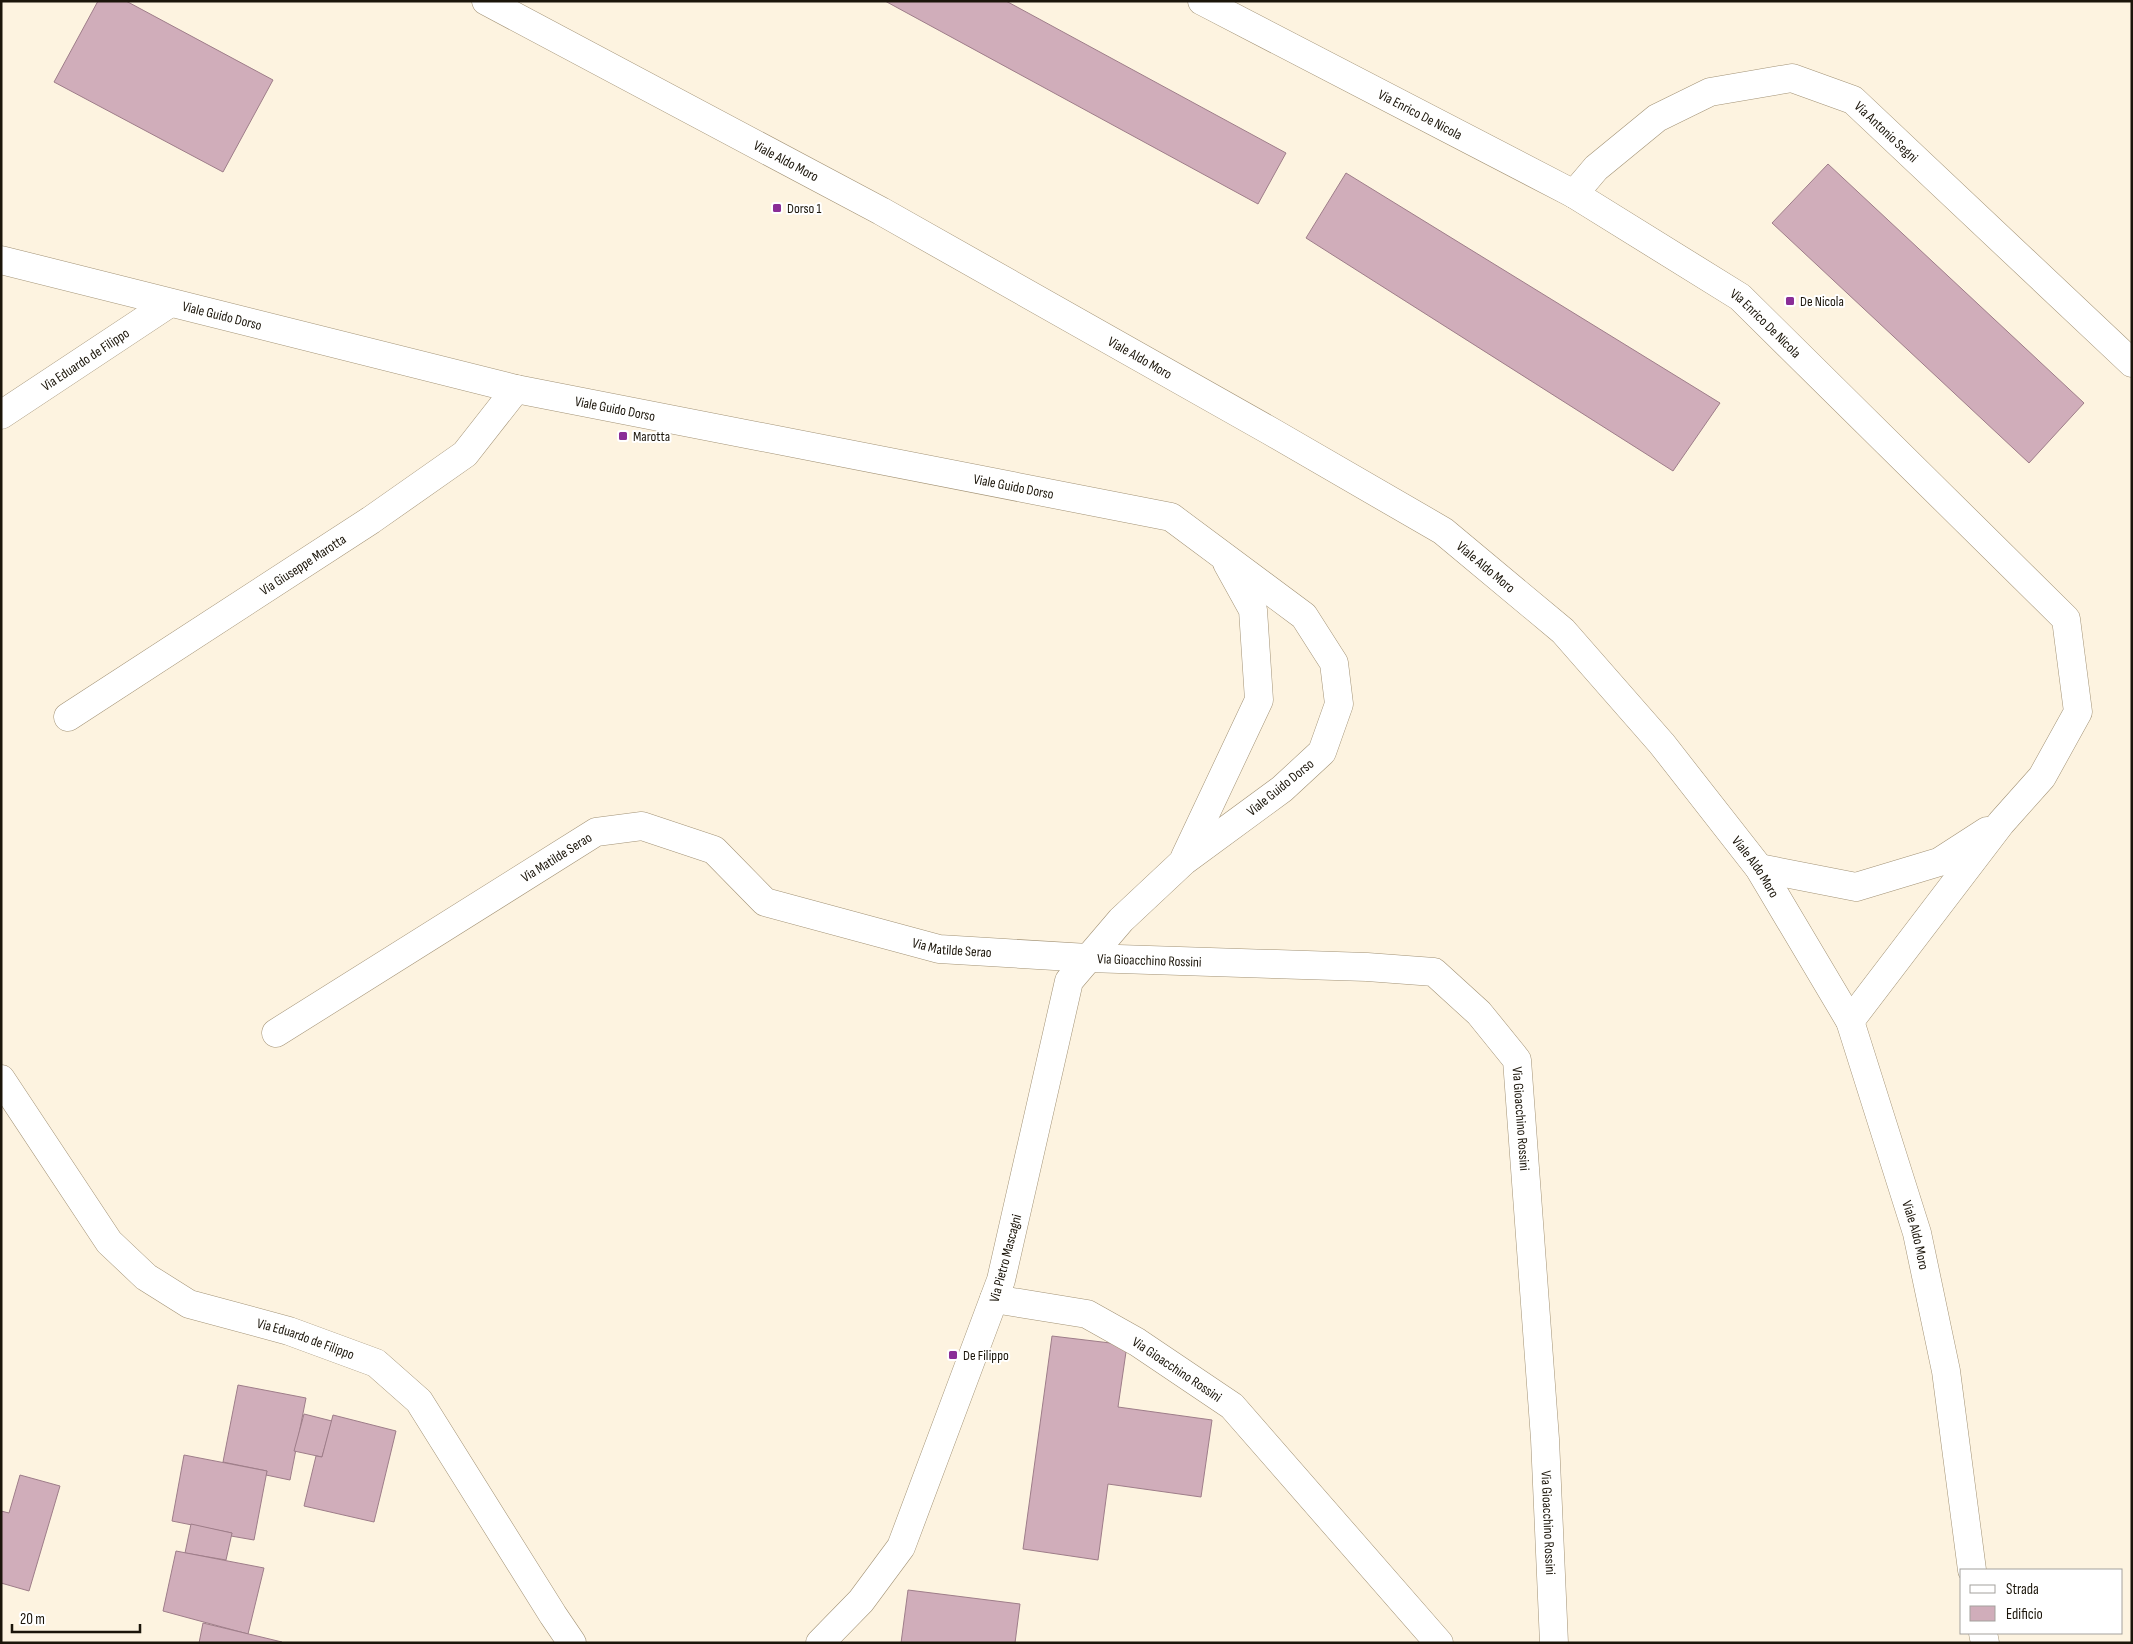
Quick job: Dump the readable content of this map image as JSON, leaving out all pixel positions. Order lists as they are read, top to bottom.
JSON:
{
  "streets": {
    "street": [
      "Via Enrico De Nicola",
      "Via Antonio Segni",
      "Viale Aldo Moro",
      "Viale Guido Dorso",
      "Via Eduardo de Filippo",
      "Via Giuseppe Marotta",
      "Via Matilde Serao",
      "Via Gioacchino Rossini",
      "Via Pietro Mascagni"
    ]
  },
  "crossings": [
    ["Via Enrico De Nicola", "Via Antonio Segni"],
    ["Viale Guido Dorso", "Via Eduardo de Filippo"],
    ["Viale Guido Dorso", "Via Giuseppe Marotta"],
    ["Viale Guido Dorso", "Via Matilde Serao"],
    ["Viale Guido Dorso", "Via Gioacchino Rossini"],
    ["Viale Guido Dorso", "Via Pietro Mascagni"],
    ["Via Matilde Serao", "Via Gioacchino Rossini"],
    ["Via Matilde Serao", "Via Pietro Mascagni"],
    ["Via Gioacchino Rossini", "Via Pietro Mascagni"]
  ],
  "places": {
    "transit": [
      "Dorso 1",
      "De Nicola",
      "Marotta",
      "De Filippo"
    ]
  },
  "legend": ["Strada", "Edificio"],
  "scale_bar": "20 m"
}
